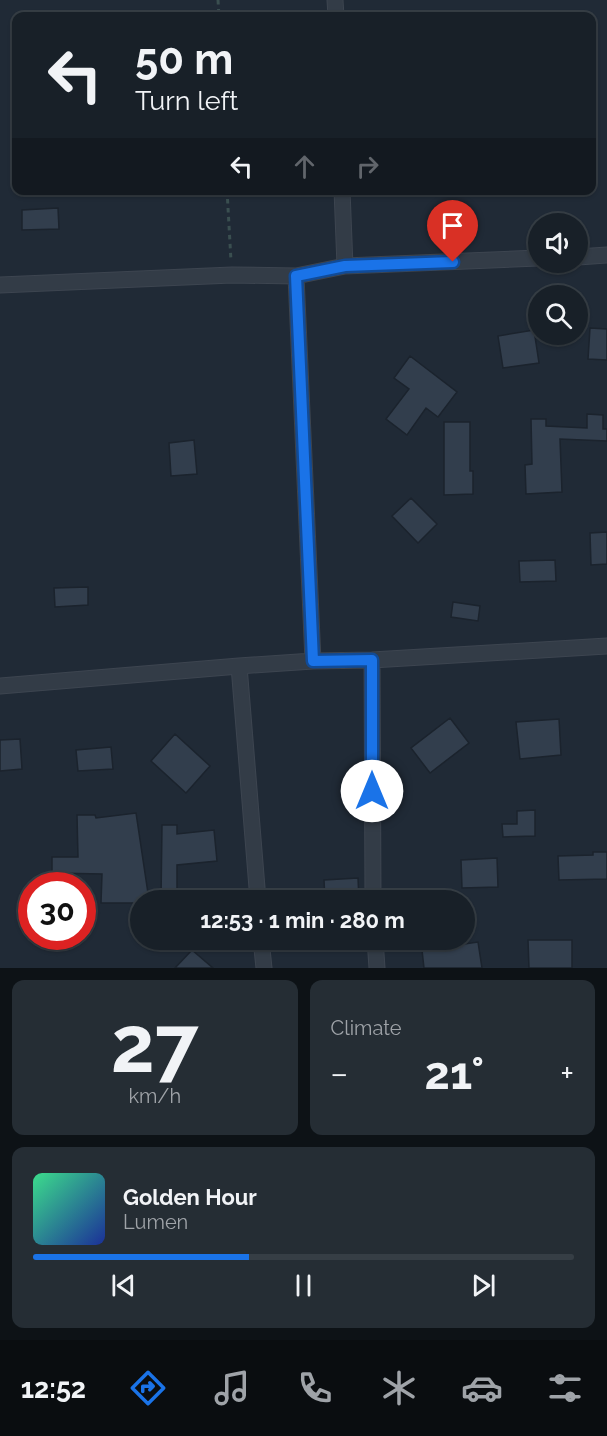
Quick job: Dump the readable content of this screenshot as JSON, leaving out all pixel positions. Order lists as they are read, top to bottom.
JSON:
{
  "page": {
    "turn": ["50 m", "Turn left"],
    "limit": "30",
    "trip": "12:53 · 1 min · 280 m",
    "tile": [
      ["27", "km/h"],
      "Climate"
    ],
    "heat": ["−", "21°", "+"],
    "song": ["Golden Hour", "Lumen"],
    "tabs": "12:52"
  }
}
